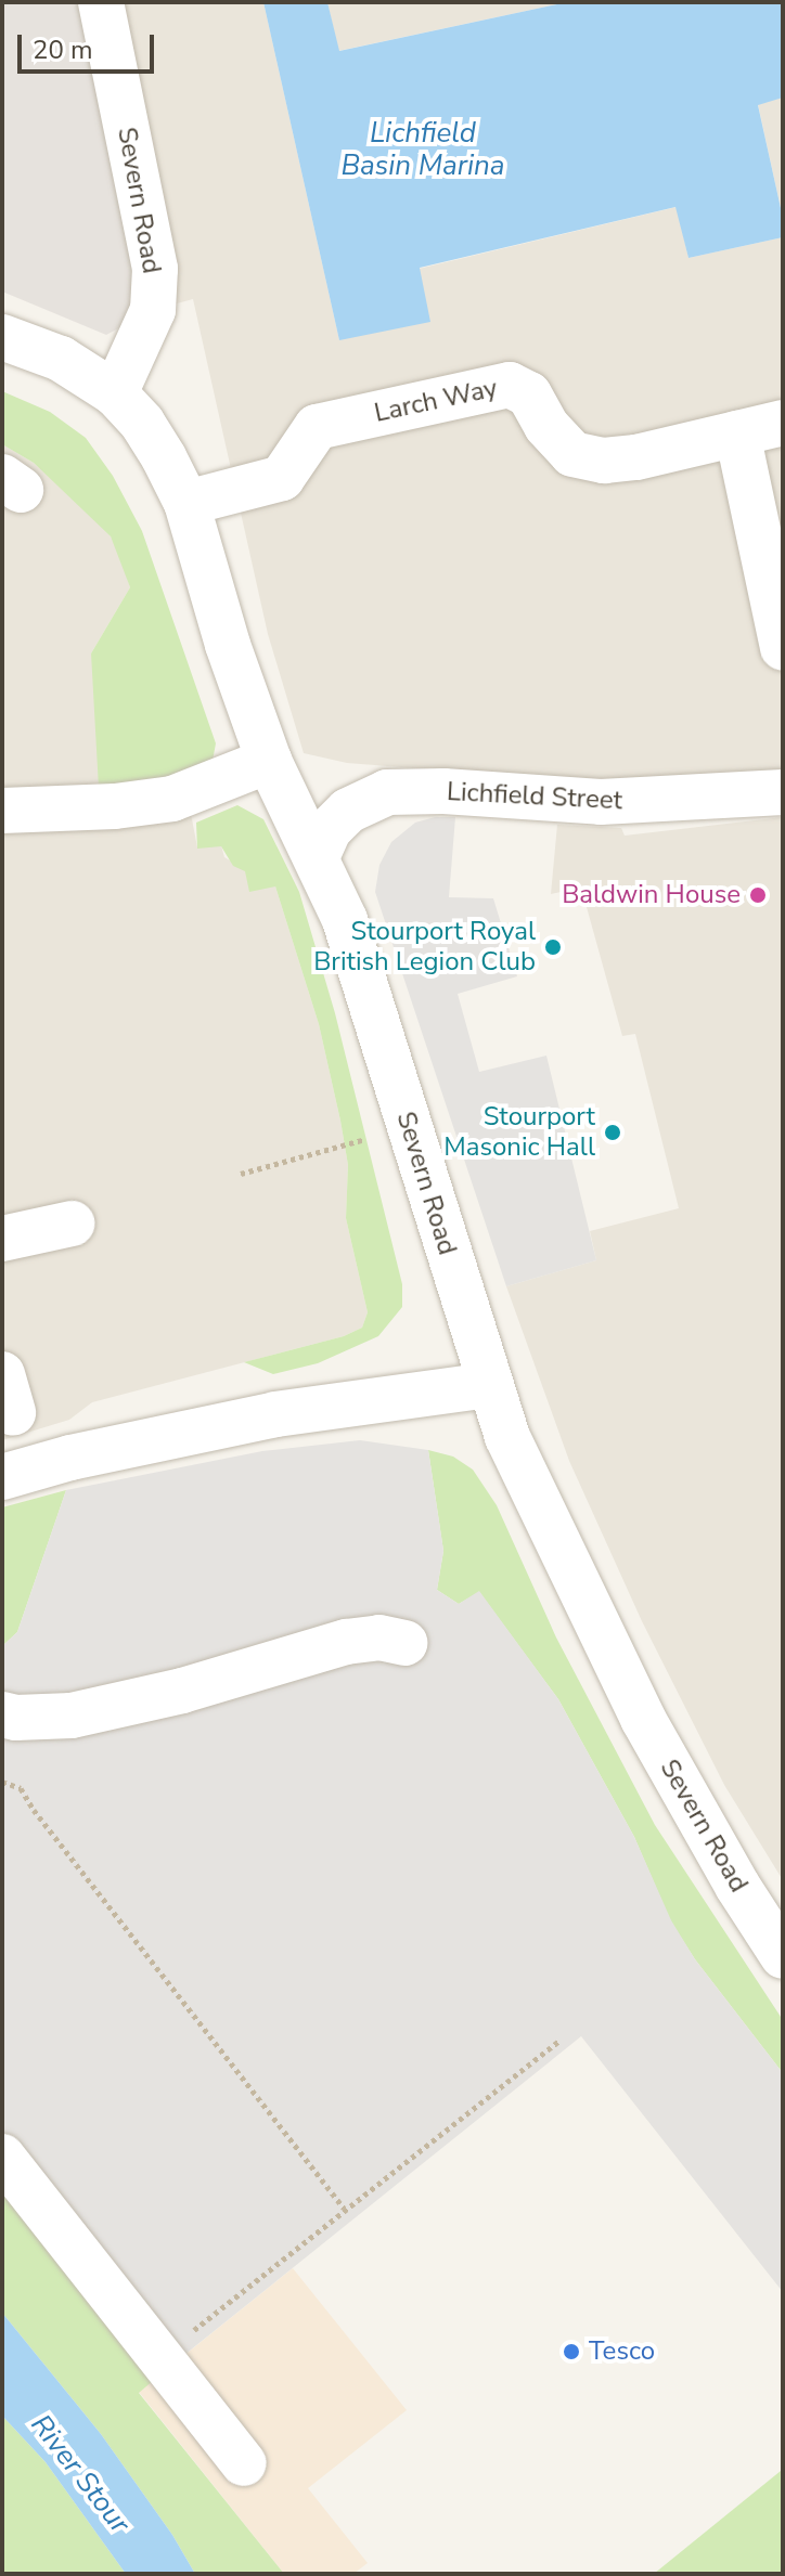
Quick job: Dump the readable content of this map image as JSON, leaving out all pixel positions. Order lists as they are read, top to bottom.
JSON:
{
  "streets": {
    "street": ["Severn Road", "Larch Way", "Lichfield Street"]
  },
  "crossings": [
    ["Severn Road", "Larch Way"],
    ["Severn Road", "Lichfield Street"]
  ],
  "water": ["Lichfield Basin Marina", "River Stour"],
  "places": [
    "Baldwin House",
    "Stourport Royal British Legion Club",
    "Stourport Masonic Hall",
    "Tesco"
  ],
  "scale_bar": "20 m"
}
